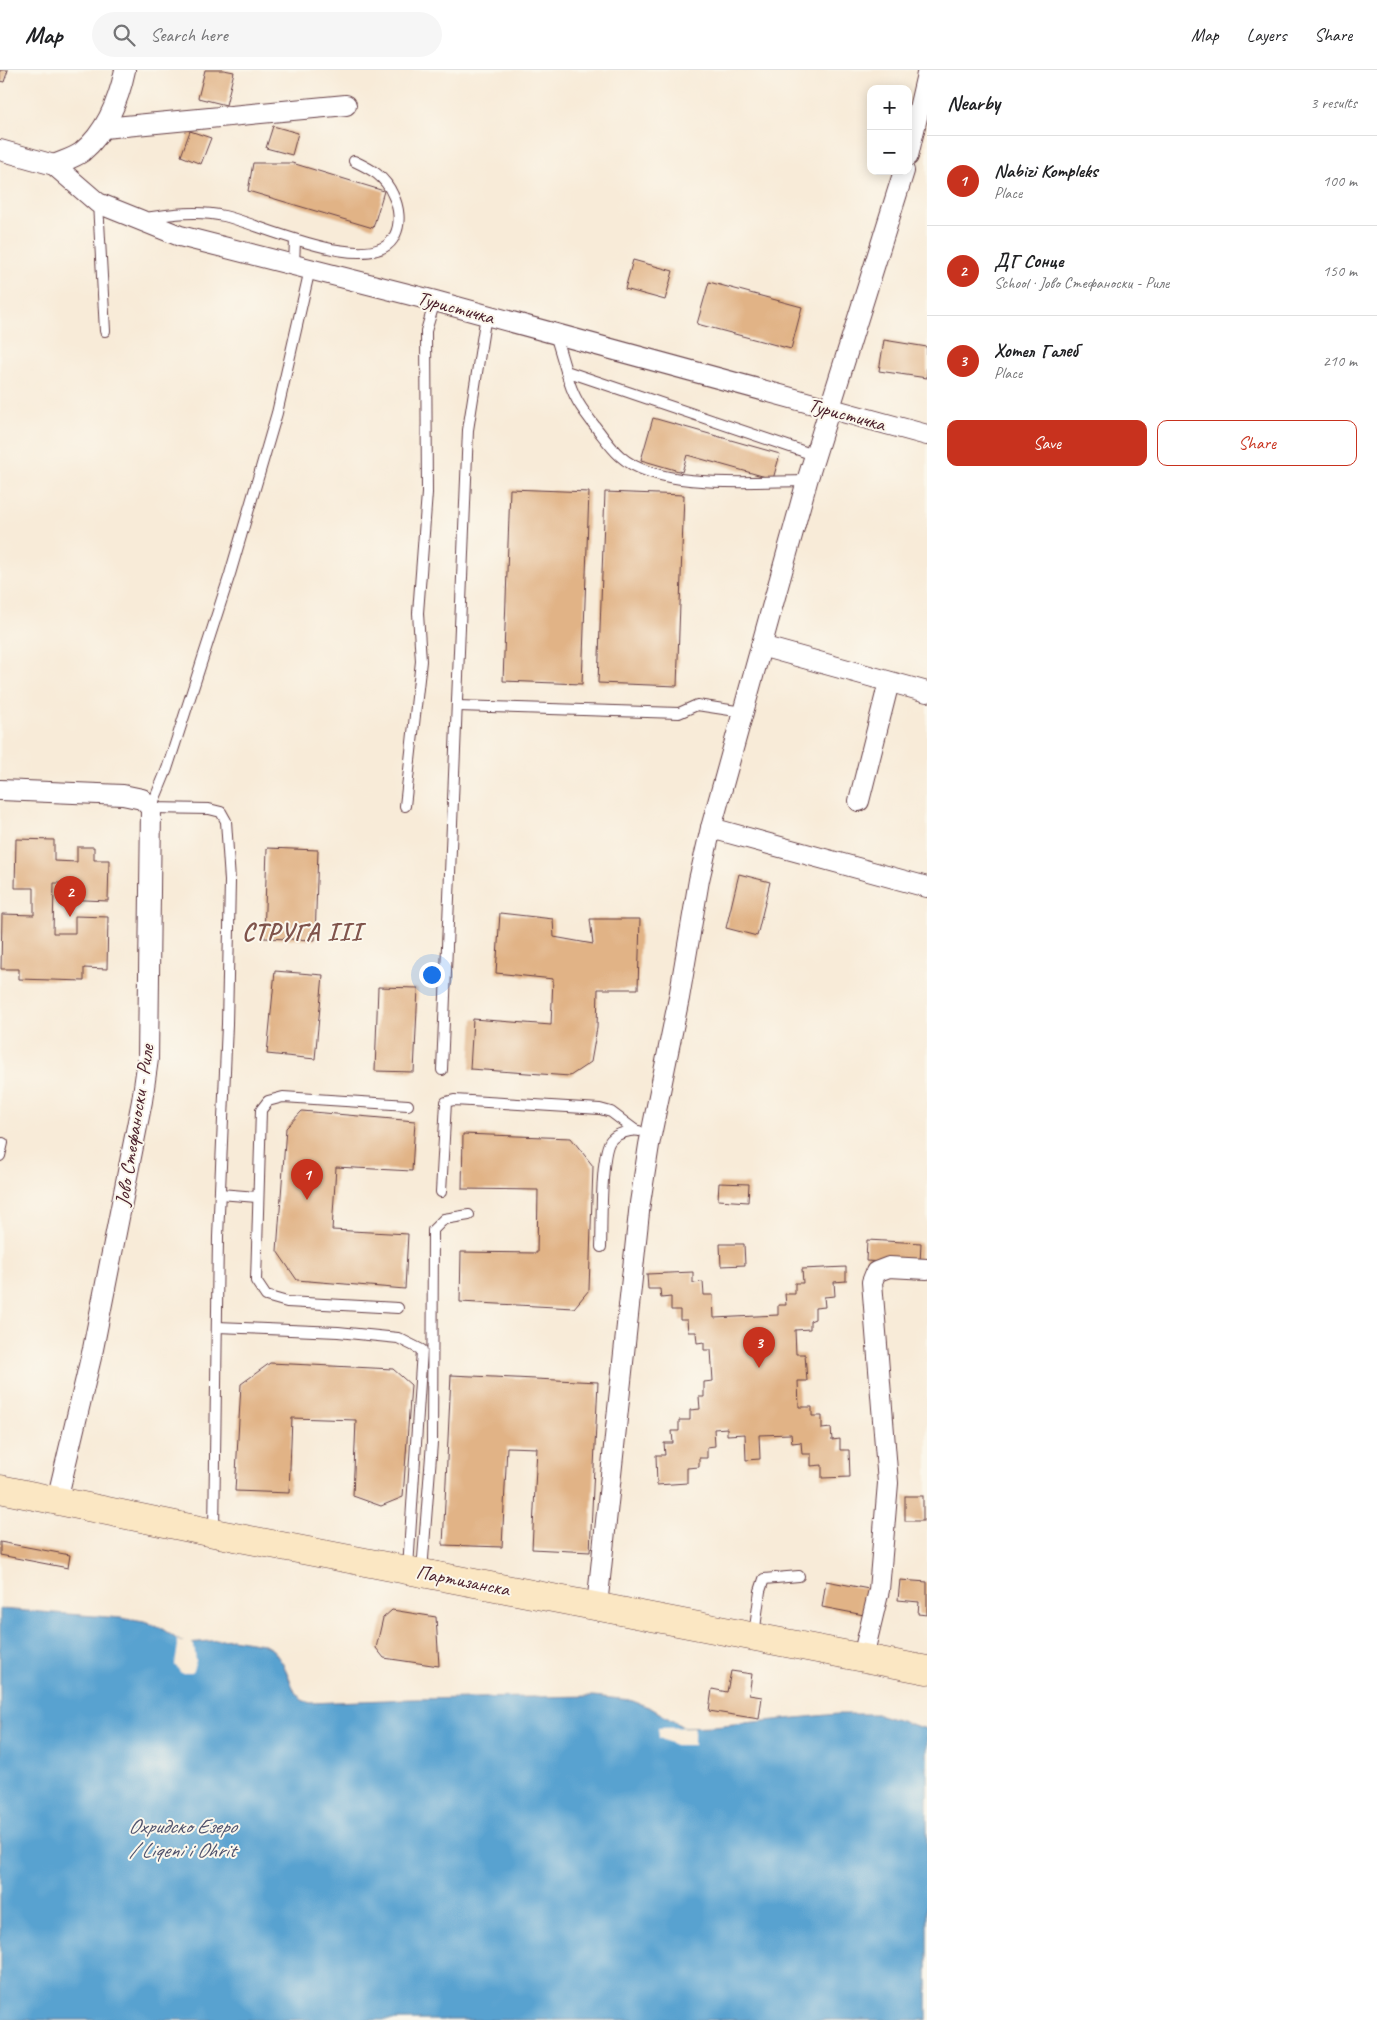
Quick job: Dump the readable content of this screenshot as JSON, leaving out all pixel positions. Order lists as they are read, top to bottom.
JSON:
{
  "streets": {
    "main road": ["Партизанска"],
    "street": ["Туристичка", "Јово Стефаноски - Риле"]
  },
  "crossings": [
    ["Јово Стефаноски - Риле", "Партизанска"]
  ],
  "districts": ["СТРУГА III"],
  "water": ["Охридско Езеро / Liqeni i Ohrit"],
  "page": {
    "header": "Map",
    "search": "Search here",
    "nav": ["Map", "Layers", "Share"],
    "heading": ["Nearby", "3 results"],
    "map_buttons": ["+", "−"],
    "list": [
      {
        "mark": "1",
        "name": "Nabizi Kompleks",
        "note": "Place",
        "value": "100 m"
      },
      {
        "mark": "2",
        "name": "ДГ Сонце",
        "note": "School · Јово Стефаноски - Риле",
        "value": "150 m"
      },
      {
        "mark": "3",
        "name": "Хотел Галеб",
        "note": "Place",
        "value": "210 m"
      }
    ],
    "buttons": ["Save", "Share"],
    "pins": ["2", "1", "3"]
  }
}
